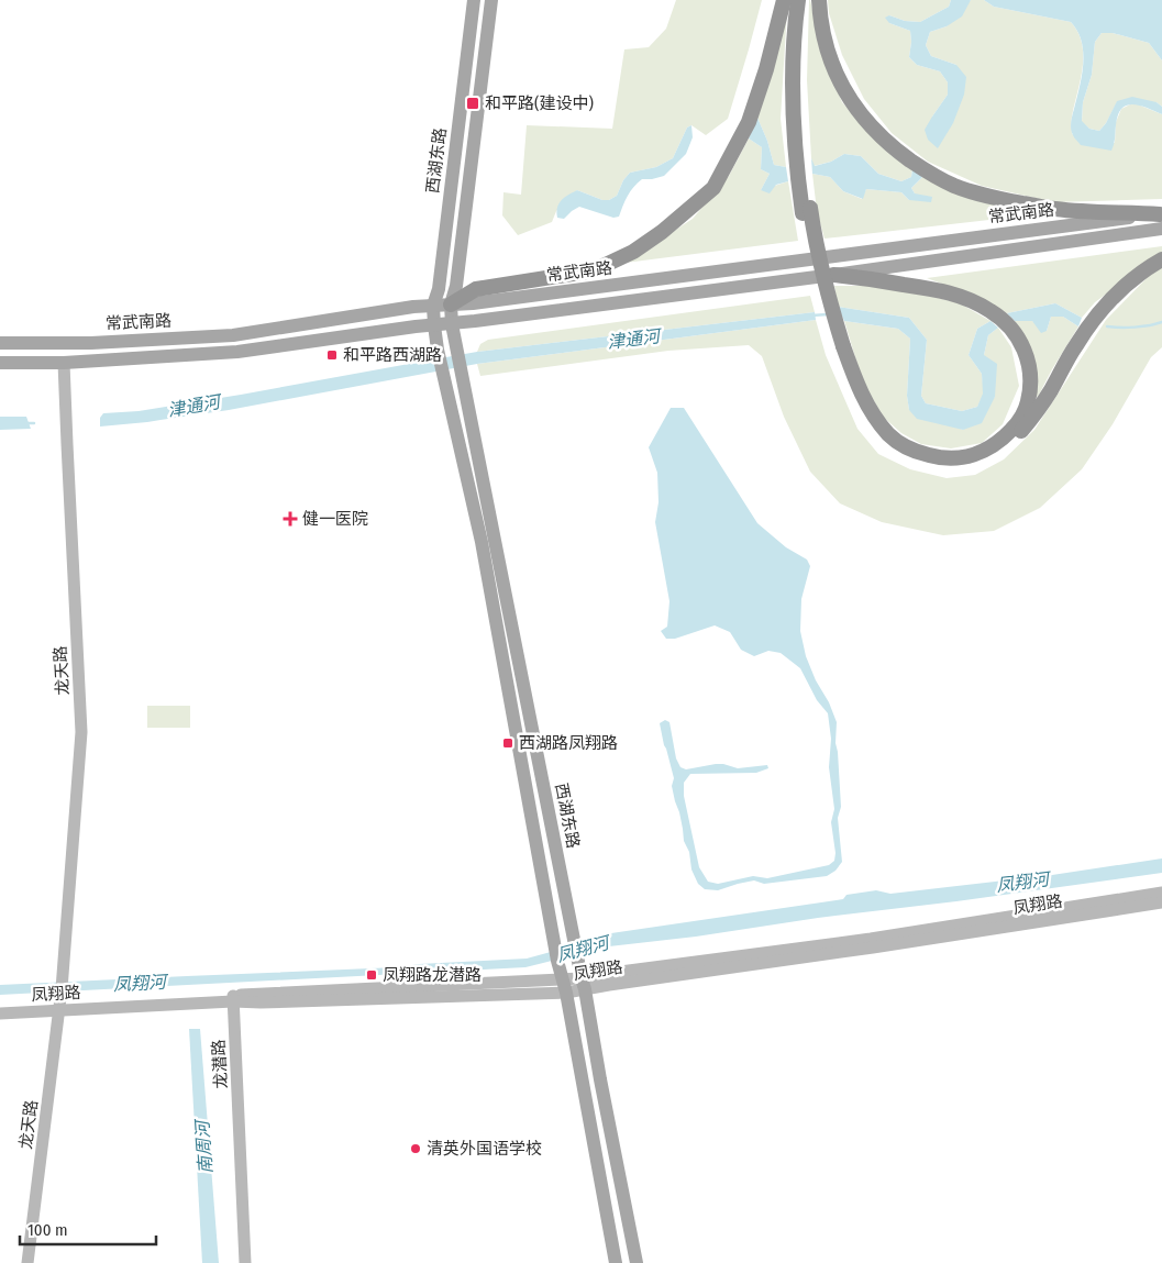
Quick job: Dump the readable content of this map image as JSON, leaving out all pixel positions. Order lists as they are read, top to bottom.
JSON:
{
  "streets": {
    "main road": ["西湖东路", "常武南路"],
    "street": ["龙天路", "凤翔路", "龙潜路"]
  },
  "crossings": [
    ["西湖东路", "常武南路"],
    ["西湖东路", "凤翔路"],
    ["龙天路", "凤翔路"],
    ["凤翔路", "龙潜路"]
  ],
  "water": ["津通河", "凤翔河", "南周河"],
  "places": {
    "transit": [
      "和平路(建设中)",
      "和平路西湖路",
      "西湖路凤翔路",
      "凤翔路龙潜路"
    ],
    "health": ["健一医院"],
    "other": ["清英外国语学校"]
  },
  "scale_bar": "100 m"
}
